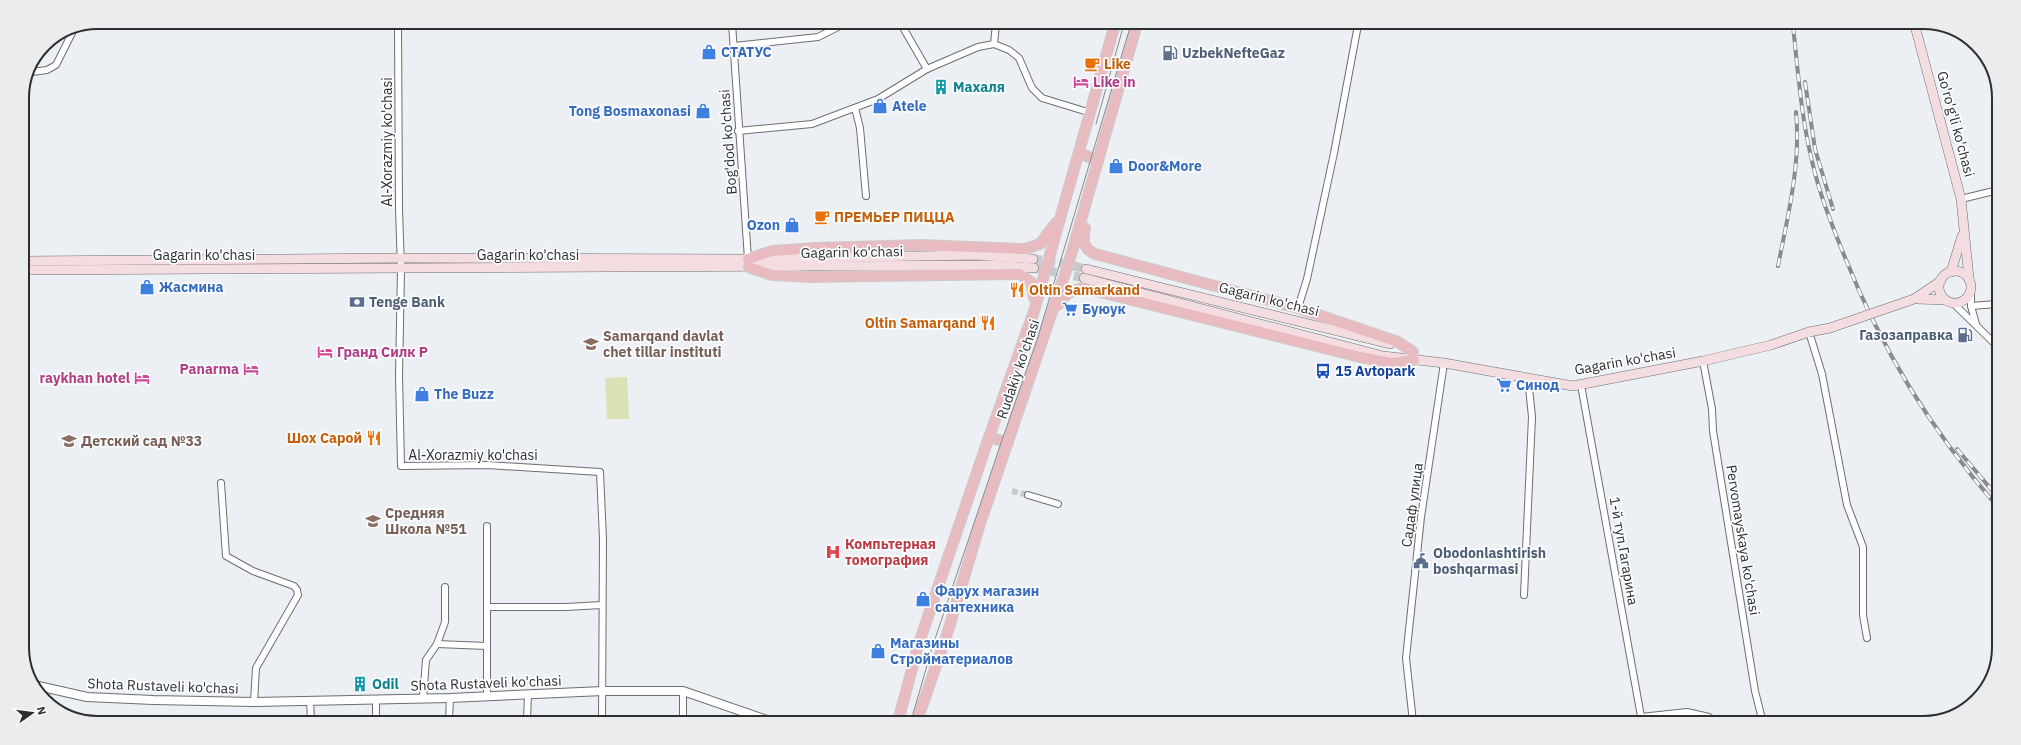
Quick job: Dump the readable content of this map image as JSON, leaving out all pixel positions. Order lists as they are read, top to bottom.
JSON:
{
  "streets": {
    "main road": ["Go'ro'g'li ko'chasi", "Gagarin ko'chasi", "Rudakiy ko'chasi"],
    "street": [
      "Al-Xorazmiy ko'chasi",
      "Bog'dod ko'chasi",
      "Садаф улица",
      "Pervomayskaya ko'chasi",
      "1-й туп.Гагарина",
      "Shota Rustaveli ko'chasi"
    ]
  },
  "crossings": [
    ["Al-Xorazmiy ko'chasi", "Gagarin ko'chasi"],
    ["Al-Xorazmiy ko'chasi", "Shota Rustaveli ko'chasi"],
    ["Bog'dod ko'chasi", "Gagarin ko'chasi"],
    ["Gagarin ko'chasi", "Садаф улица"],
    ["Gagarin ko'chasi", "Pervomayskaya ko'chasi"],
    ["Gagarin ko'chasi", "1-й туп.Гагарина"]
  ],
  "places": {
    "shop": [
      "СТАТУС",
      "Atele",
      "Tong Bosmaxonasi",
      "Door&More",
      "Ozon",
      "Жасмина",
      "The Buzz",
      "Фарух магазин сантехника",
      "Магазины Стройматериалов"
    ],
    "fuel station": ["UzbekNefteGaz", "Газозаправка"],
    "cafe": ["Like", "ПРЕМЬЕР ПИЦЦА"],
    "hotel": [
      "Like in",
      "Гранд Силк Р",
      "Panarma",
      "raykhan hotel"
    ],
    "building": ["Махаля", "Оdil"],
    "restaurant": ["Oltin Samarkand", "Oltin Samarqand", "Шох Сарой"],
    "bank": ["Tenge Bank"],
    "supermarket": ["Буюук", "Синод"],
    "school or university": ["Samarqand davlat chet tillar instituti", "Детский сад №33", "Средняя Школа №51"],
    "bus stop": ["15 Avtopark"],
    "hospital": ["Компьтерная томография"],
    "public building": ["Obodonlashtirish boshqarmasi"]
  },
  "north": "right"
}
